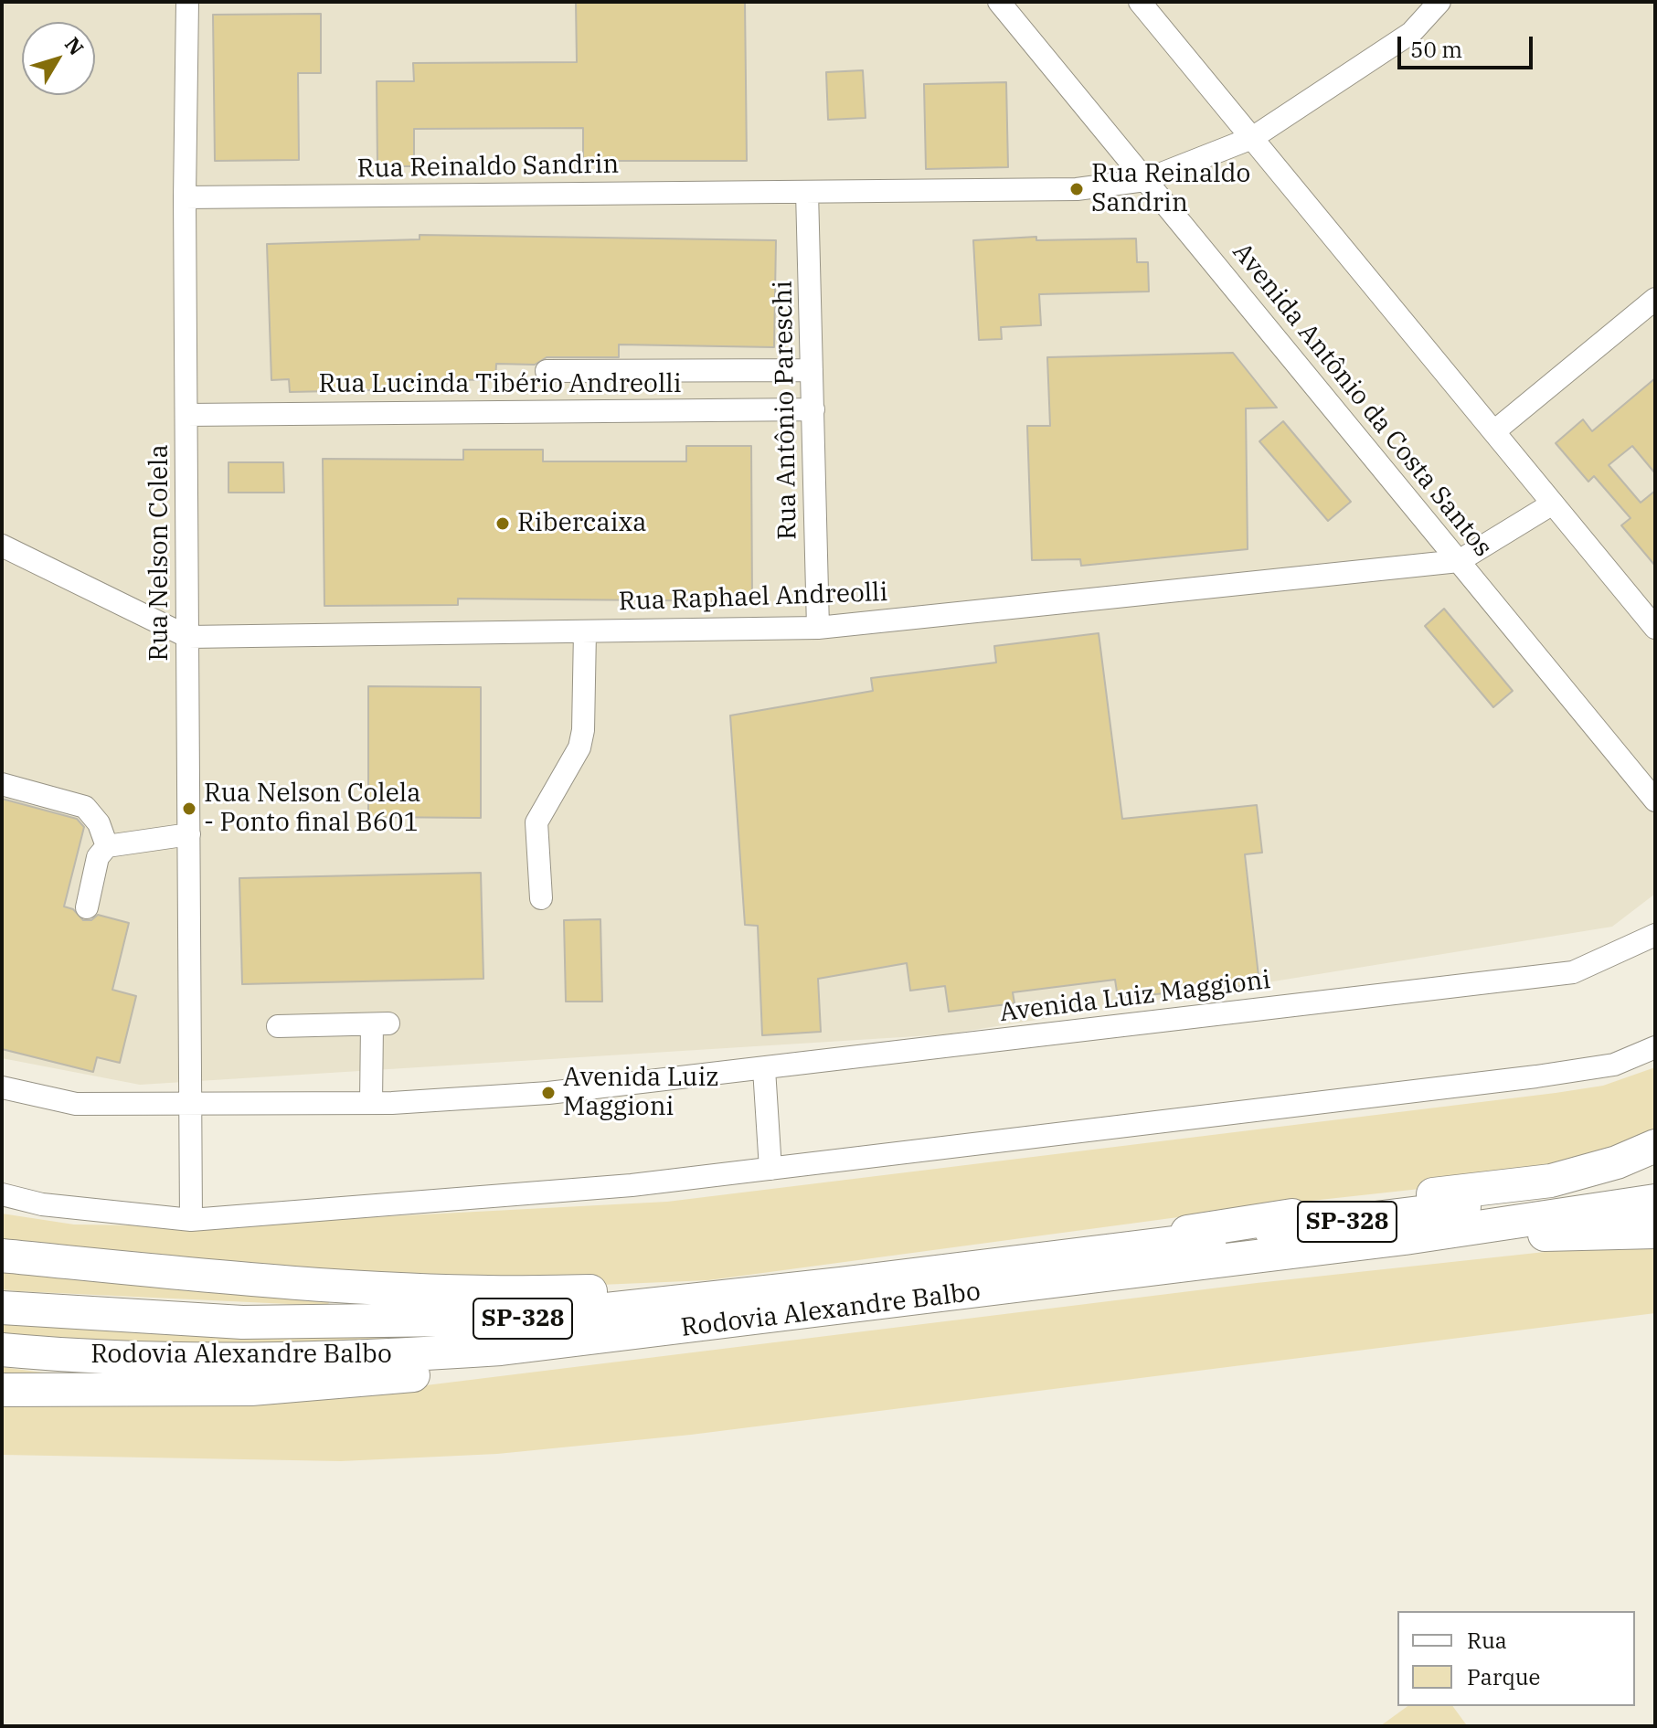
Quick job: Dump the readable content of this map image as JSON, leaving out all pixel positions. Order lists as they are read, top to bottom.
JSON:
{
  "streets": {
    "highway": ["SP-328", "Rodovia Alexandre Balbo"],
    "street": [
      "Rua Reinaldo Sandrin",
      "Rua Lucinda Tibério Andreolli",
      "Avenida Antônio da Costa Santos",
      "Rua Antônio Pareschi",
      "Rua Nelson Colela",
      "Rua Raphael Andreolli",
      "Avenida Luiz Maggioni"
    ]
  },
  "crossings": [
    ["Rua Reinaldo Sandrin", "Avenida Antônio da Costa Santos"],
    ["Rua Reinaldo Sandrin", "Rua Antônio Pareschi"],
    ["Rua Reinaldo Sandrin", "Rua Nelson Colela"],
    ["Rua Lucinda Tibério Andreolli", "Rua Antônio Pareschi"],
    ["Rua Lucinda Tibério Andreolli", "Rua Nelson Colela"],
    ["Avenida Antônio da Costa Santos", "Rua Raphael Andreolli"],
    ["Rua Antônio Pareschi", "Rua Raphael Andreolli"],
    ["Rua Nelson Colela", "Rua Raphael Andreolli"],
    ["Rua Nelson Colela", "Avenida Luiz Maggioni"]
  ],
  "places": [
    "Rua Reinaldo Sandrin",
    "Ribercaixa",
    "Rua Nelson Colela - Ponto final B601",
    "Avenida Luiz Maggioni"
  ],
  "legend": ["Rua", "Parque"],
  "scale_bar": "50 m",
  "north": "top right"
}
